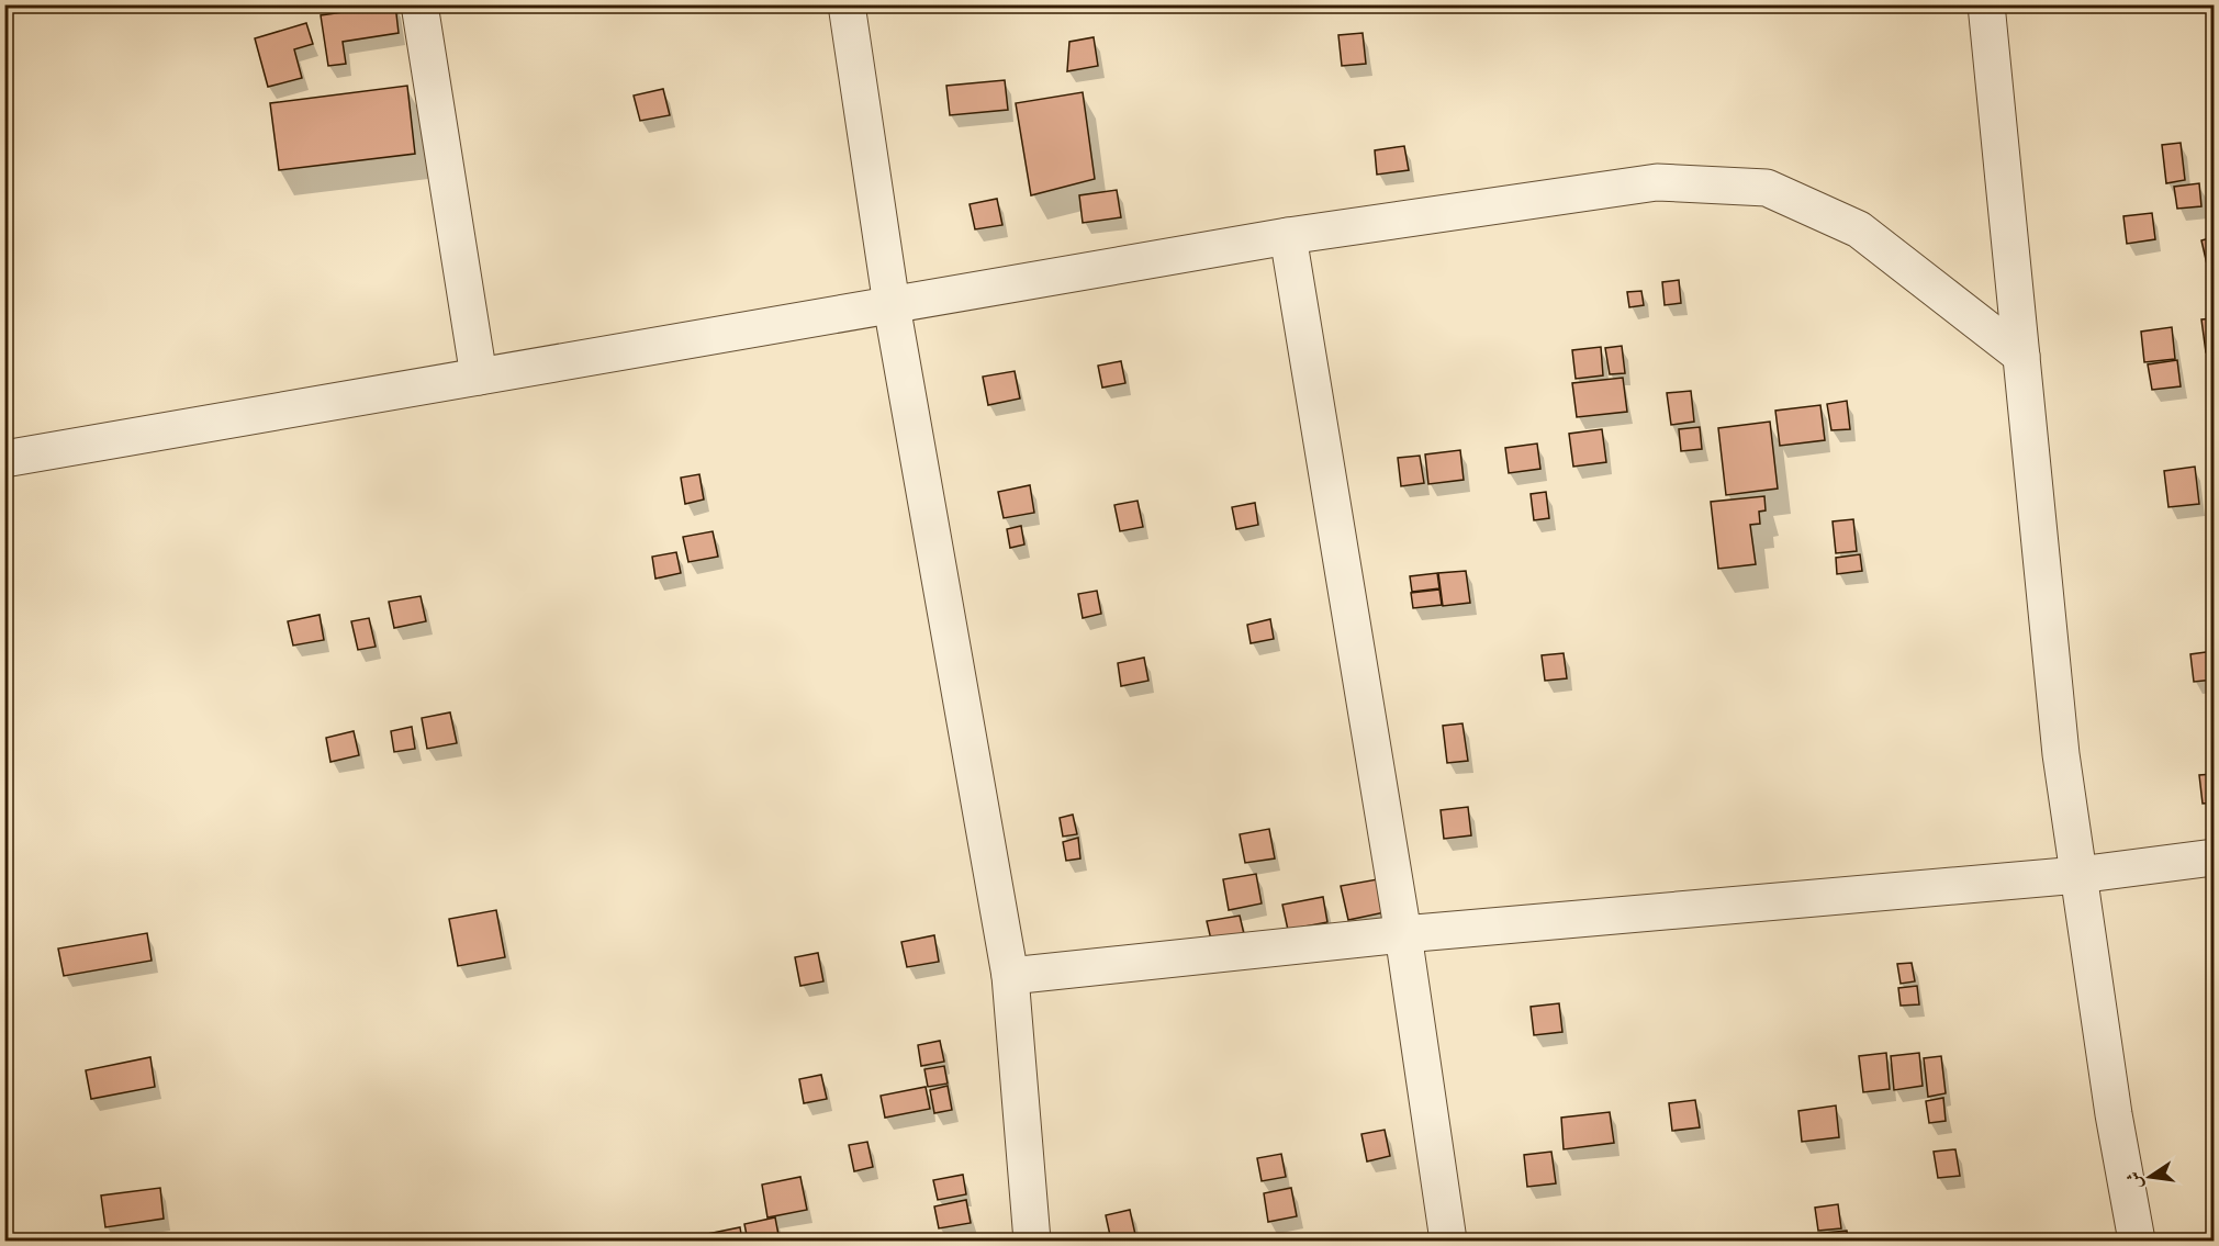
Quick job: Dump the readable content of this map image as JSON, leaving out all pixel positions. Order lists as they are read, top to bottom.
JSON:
{
  "north": "left"
}
